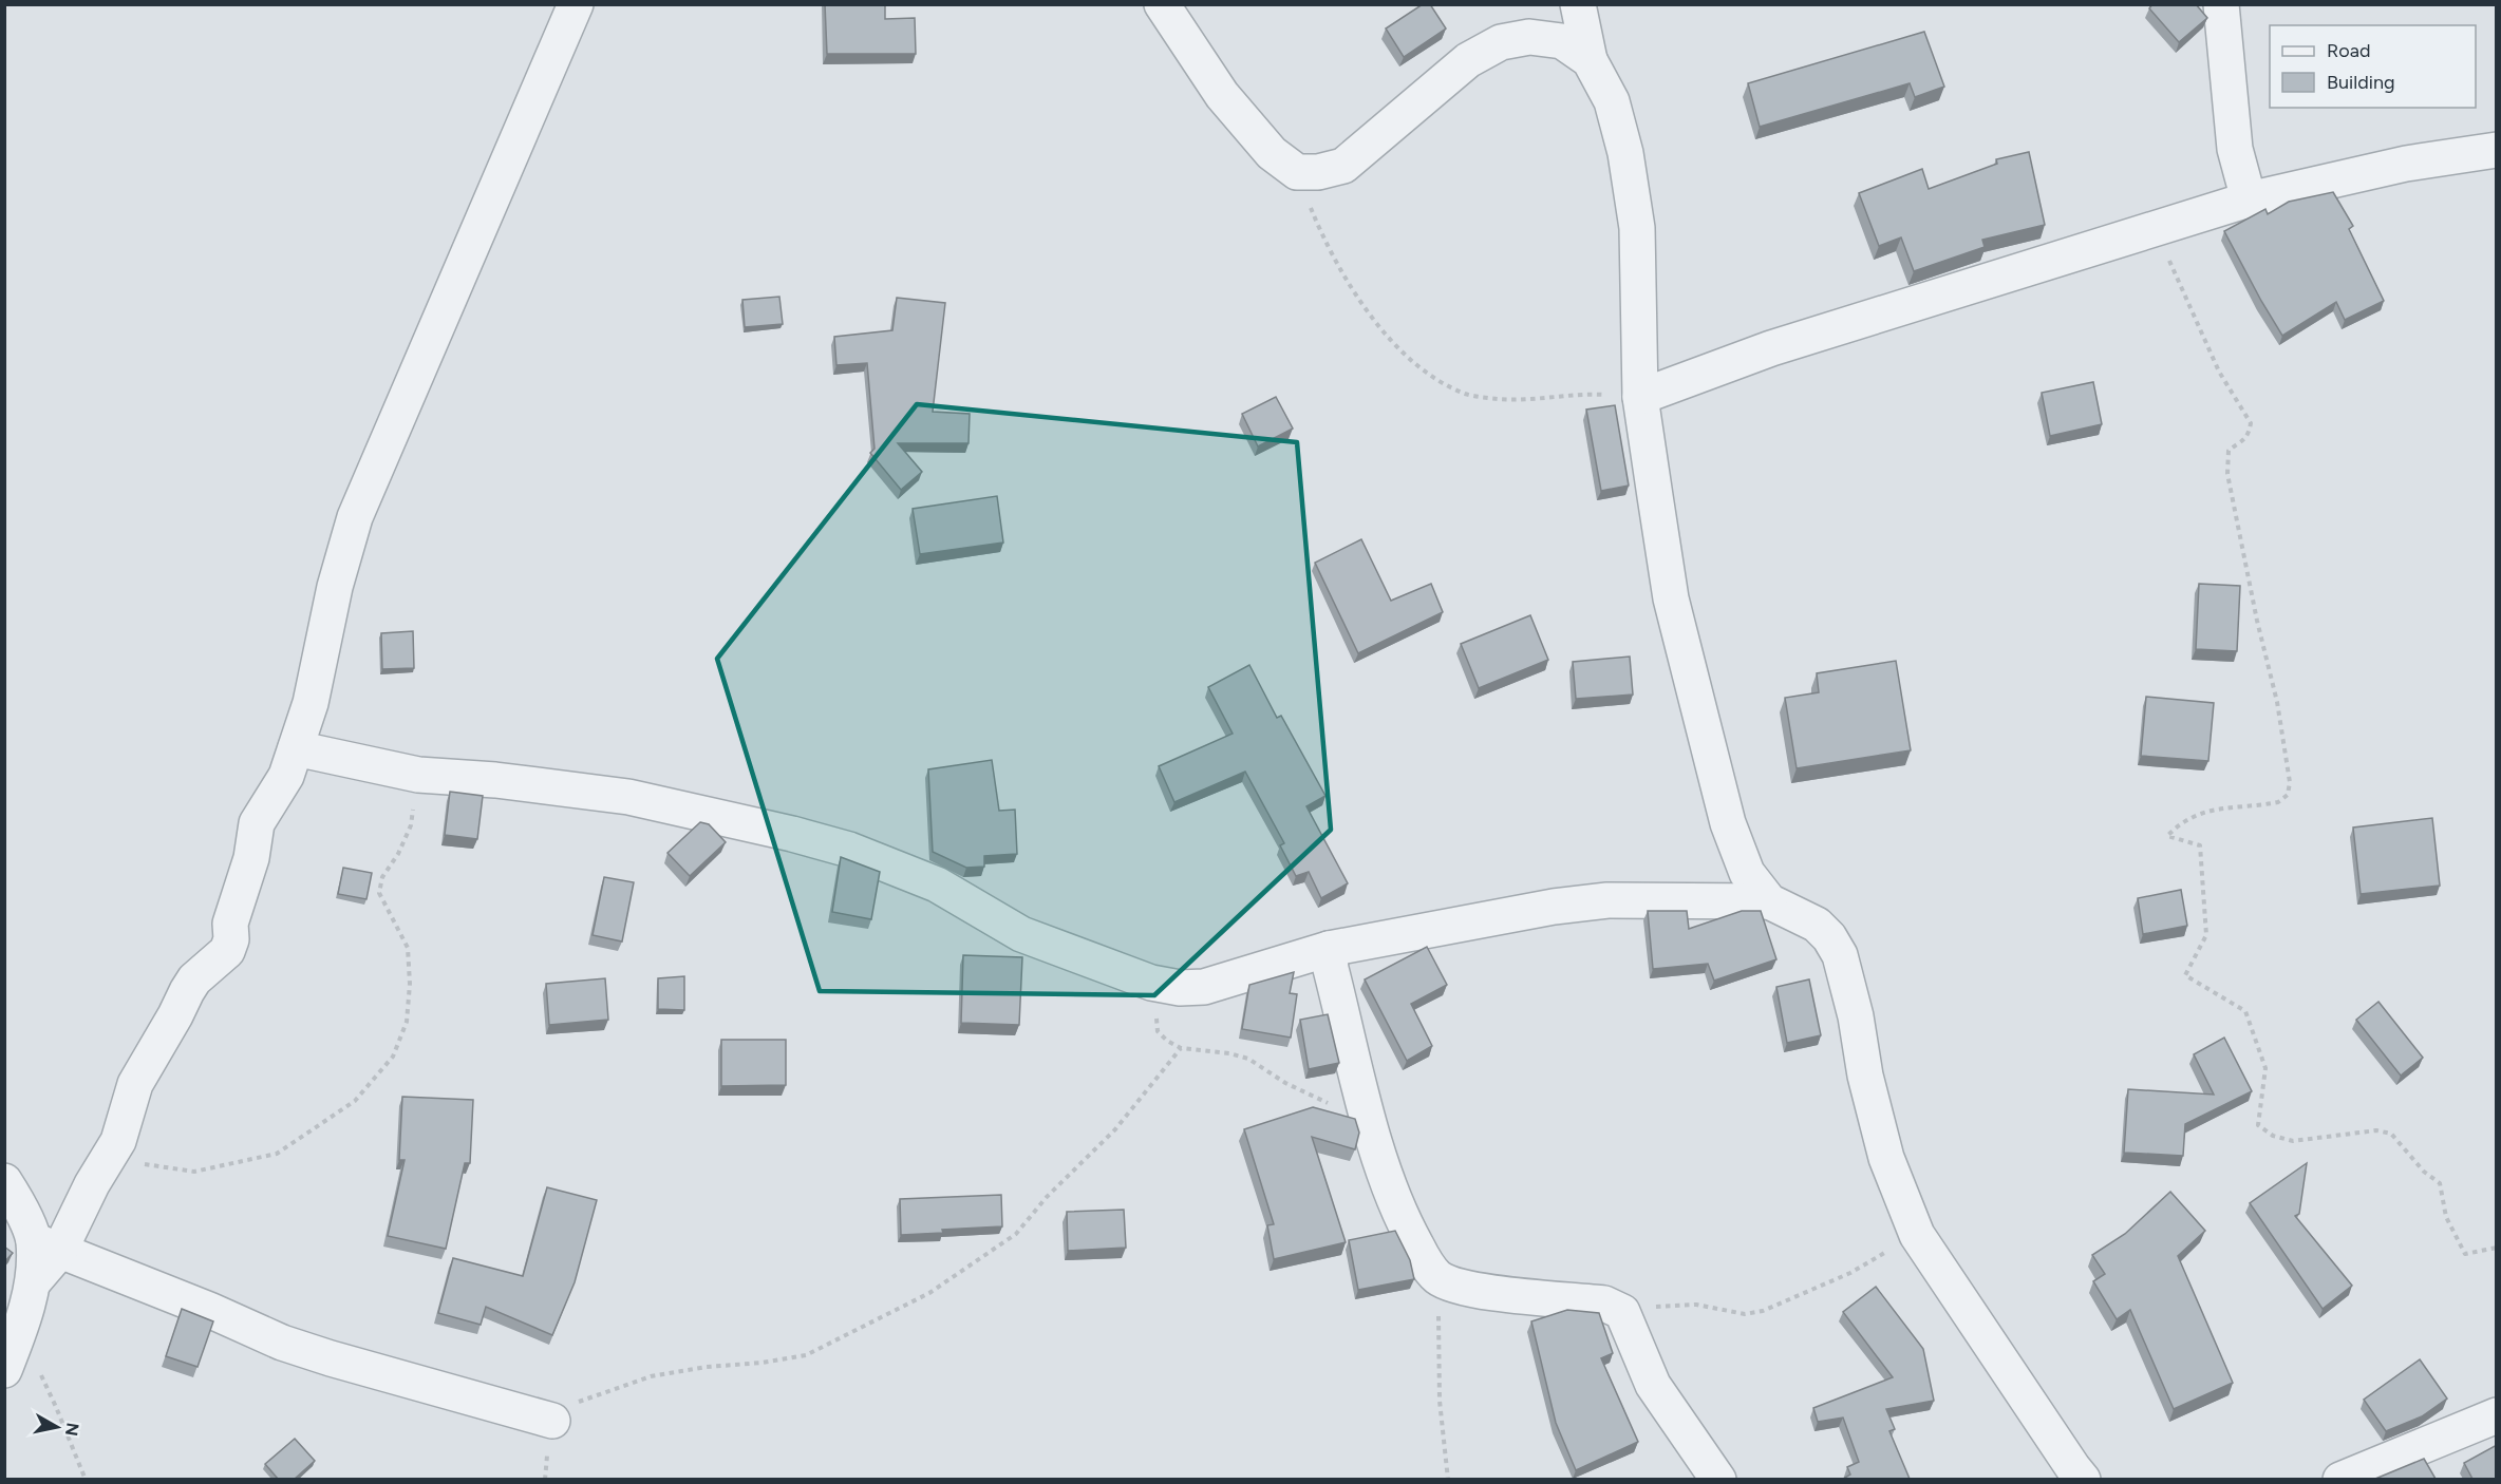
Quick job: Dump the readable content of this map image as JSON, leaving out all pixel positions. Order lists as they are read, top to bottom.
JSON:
{
  "legend": ["Road", "Building"],
  "north": "right"
}
